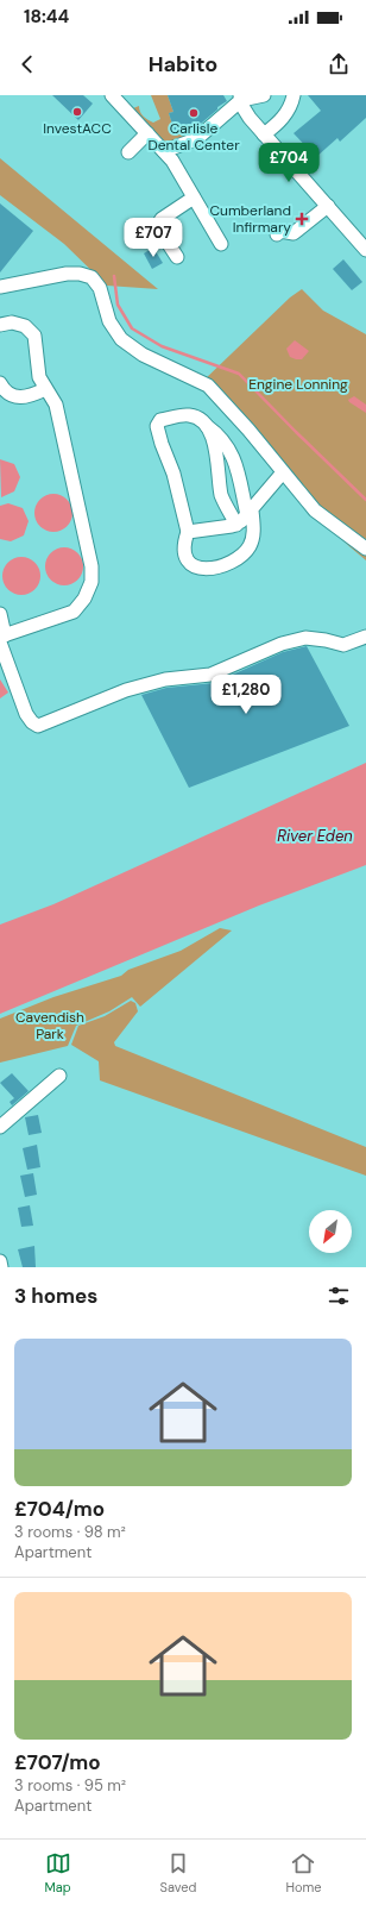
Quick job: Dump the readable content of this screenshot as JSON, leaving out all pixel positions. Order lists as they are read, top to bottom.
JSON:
{
  "water": ["River Eden"],
  "parks": ["Engine Lonning", "Cavendish Park"],
  "places": {
    "other": ["InvestACC", "Carlisle Dental Center"],
    "health": ["Cumberland Infirmary"]
  },
  "north": "bottom left",
  "page": {
    "status": "18:44",
    "header": "Habito",
    "price": ["£704", "£707", "£1,280"],
    "heading": "3 homes",
    "list": [
      {
        "name": "£704/mo",
        "note": "3 rooms · 98 m² · Apartment"
      },
      {
        "name": "£707/mo",
        "note": "3 rooms · 95 m² · Apartment"
      }
    ],
    "tabs": ["Map", "Saved", "Home"]
  }
}
